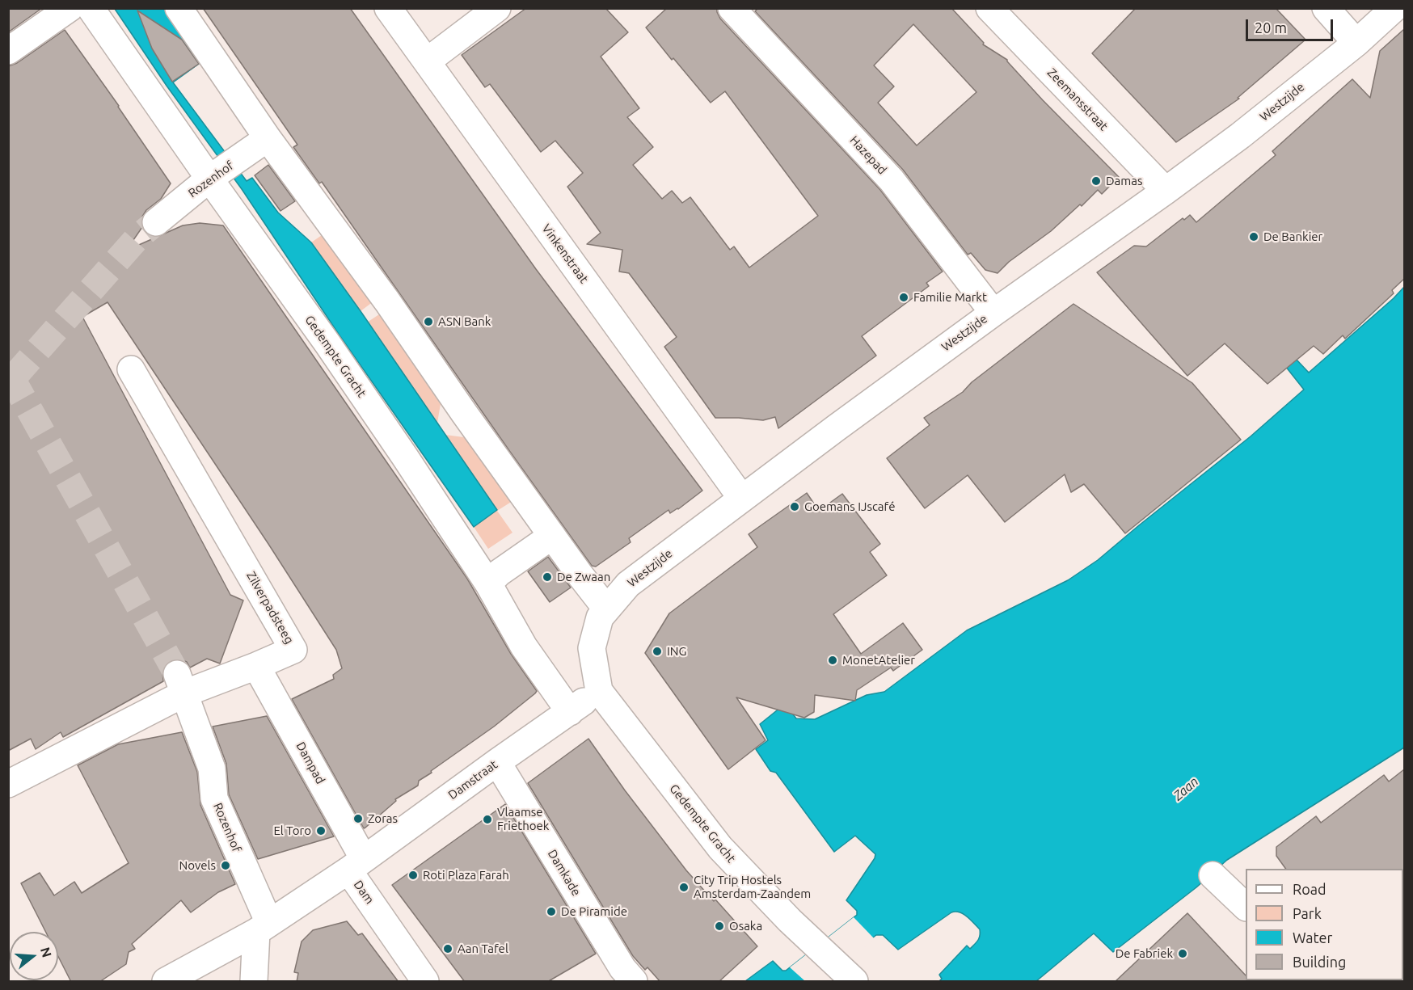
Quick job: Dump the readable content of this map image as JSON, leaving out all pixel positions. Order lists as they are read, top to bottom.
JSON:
{
  "streets": {
    "street": [
      "Zeemansstraat",
      "Westzijde",
      "Hazepad",
      "Rozenhof",
      "Vinkenstraat",
      "Gedempte Gracht",
      "Zilverpadsteeg",
      "Dampad",
      "Damstraat",
      "Damkade",
      "Dam"
    ]
  },
  "crossings": [
    ["Zeemansstraat", "Westzijde"],
    ["Westzijde", "Hazepad"],
    ["Westzijde", "Vinkenstraat"],
    ["Westzijde", "Gedempte Gracht"],
    ["Westzijde", "Damstraat"],
    ["Rozenhof", "Gedempte Gracht"],
    ["Rozenhof", "Zilverpadsteeg"],
    ["Rozenhof", "Dam"],
    ["Gedempte Gracht", "Damstraat"],
    ["Zilverpadsteeg", "Dampad"],
    ["Dampad", "Damstraat"],
    ["Dampad", "Dam"],
    ["Damstraat", "Damkade"],
    ["Damstraat", "Dam"]
  ],
  "water": ["Zaan"],
  "places": [
    "Damas",
    "De Bankier",
    "Familie Markt",
    "ASN Bank",
    "Goemans IJscafé",
    "De Zwaan",
    "ING",
    "MonetAtelier",
    "Zoras",
    "Vlaamse Friethoek",
    "El Toro",
    "Novels",
    "Roti Plaza Farah",
    "City Trip Hostels Amsterdam-Zaandem",
    "De Piramide",
    "Osaka",
    "Aan Tafel",
    "De Fabriek"
  ],
  "legend": [
    "Road",
    "Park",
    "Water",
    "Building"
  ],
  "scale_bar": "20 m",
  "north": "right"
}
